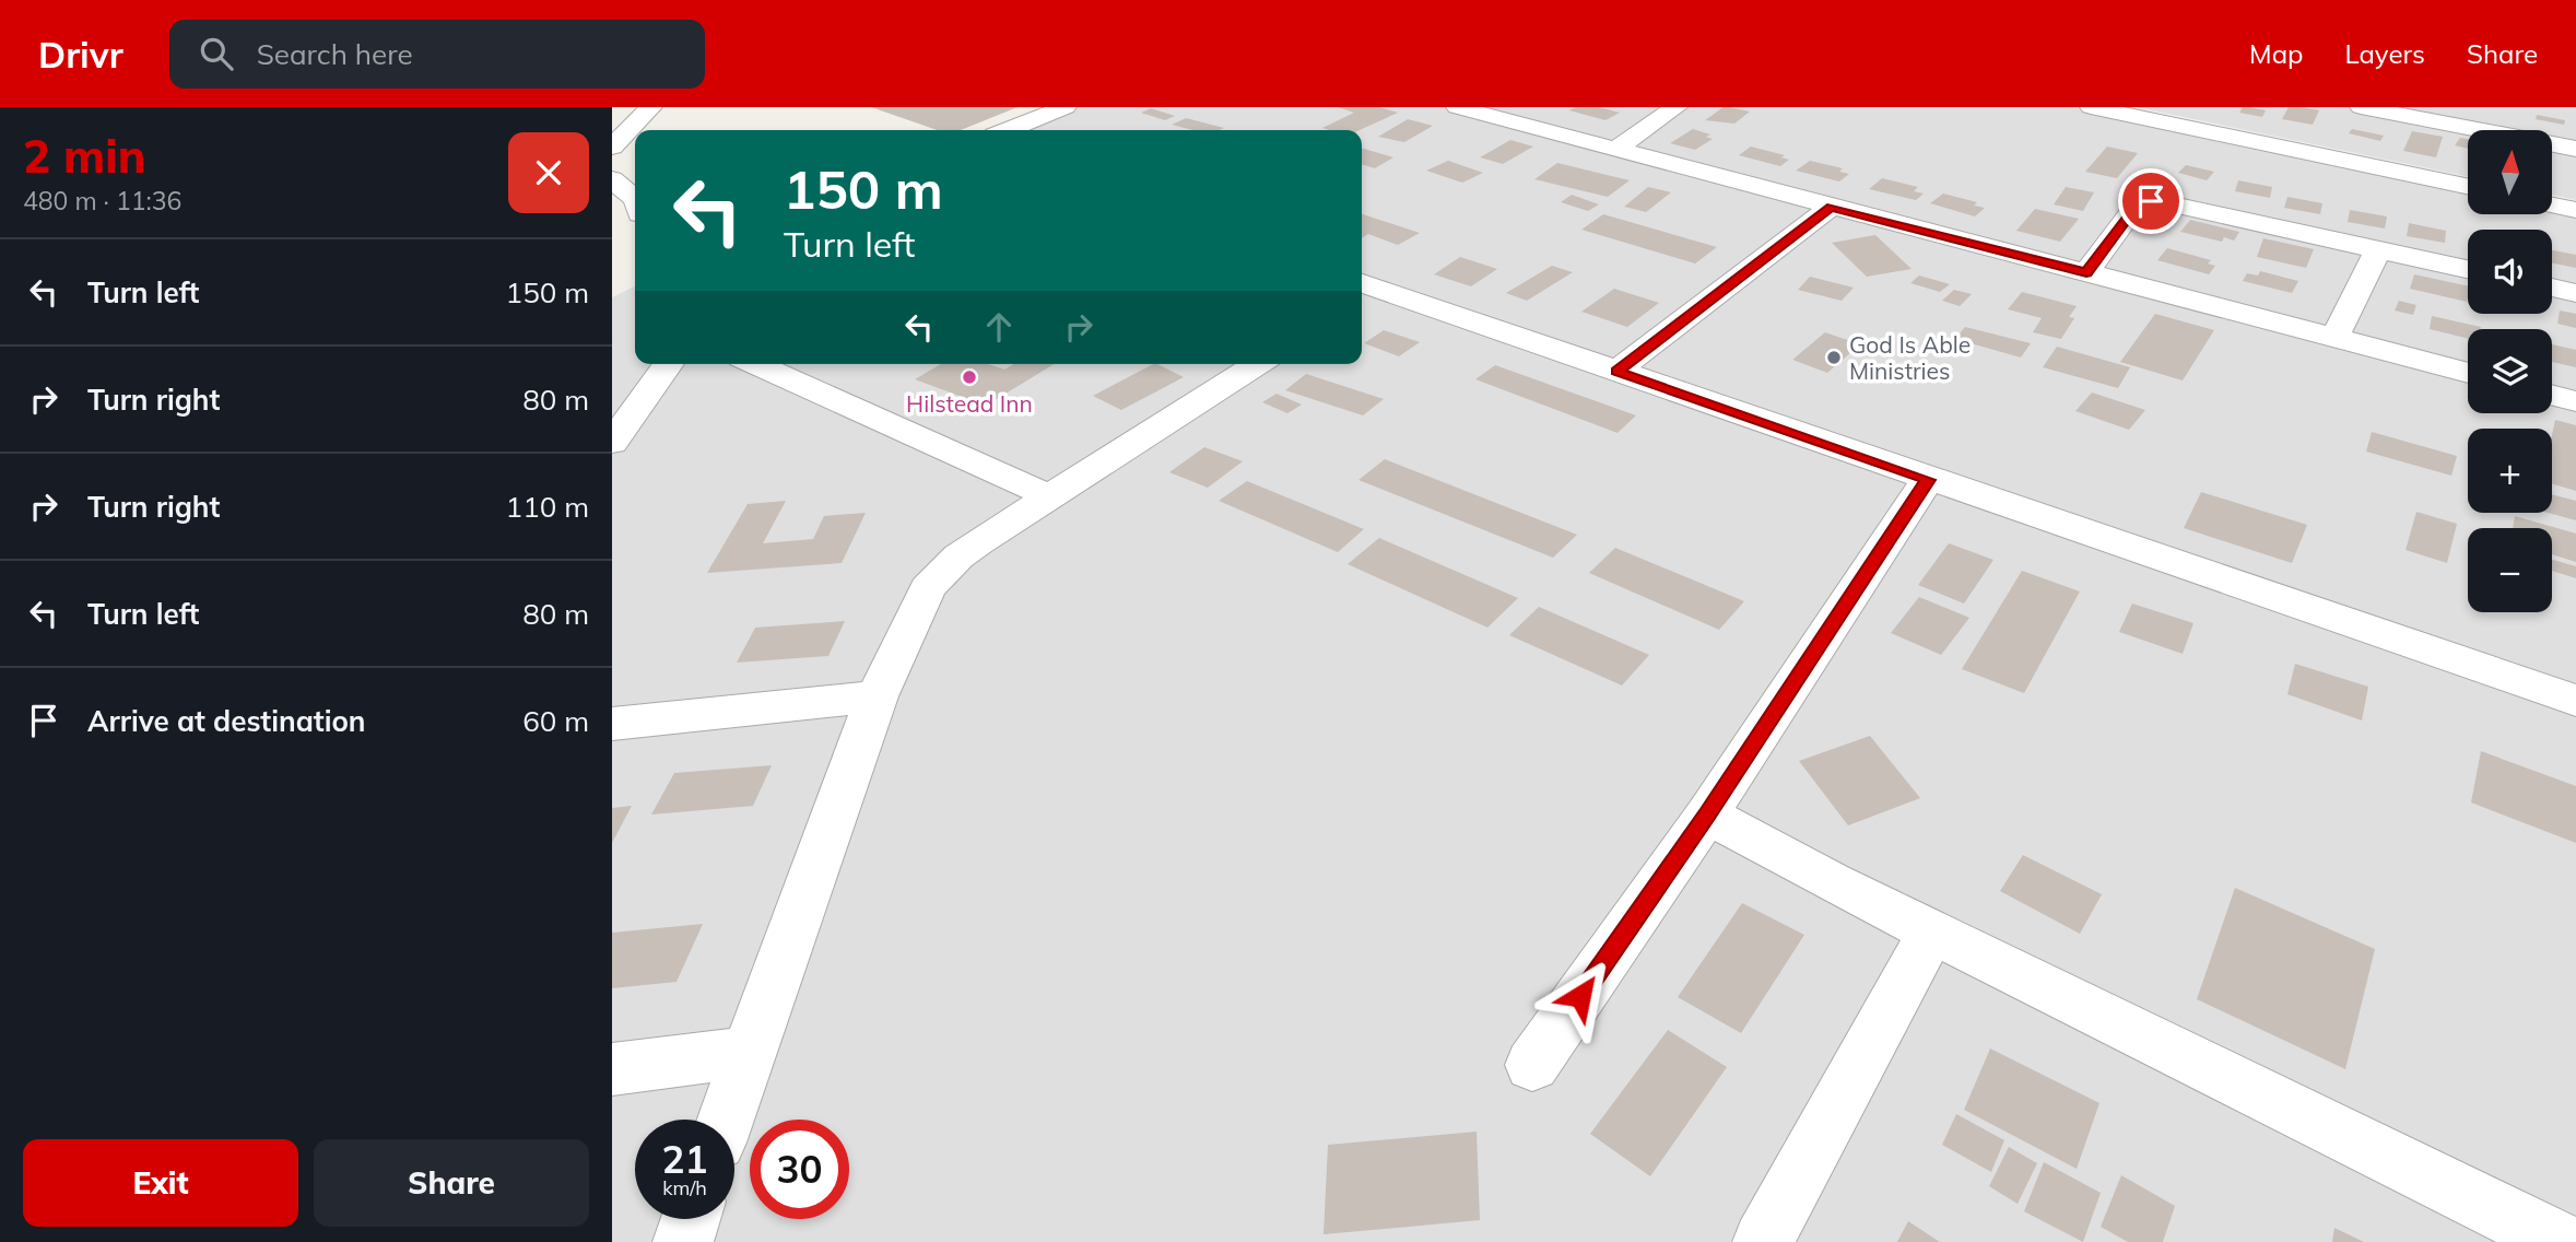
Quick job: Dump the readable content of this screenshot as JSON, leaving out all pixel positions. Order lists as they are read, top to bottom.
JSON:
{
  "places": ["God Is Able Ministries", "Hilstead Inn"],
  "north": "top",
  "page": {
    "header": "Drivr",
    "search": "Search here",
    "nav": ["Map", "Layers", "Share"],
    "heading": ["2 min", "480 m · 11:36"],
    "map_buttons": ["+", "−"],
    "turn": ["150 m", "Turn left"],
    "list": [
      {
        "name": "Turn left",
        "value": "150 m"
      },
      {
        "name": "Turn right",
        "value": "80 m"
      },
      {
        "name": "Turn right",
        "value": "110 m"
      },
      {
        "name": "Turn left",
        "value": "80 m"
      },
      {
        "name": "Arrive at destination",
        "value": "60 m"
      }
    ],
    "speed": "21 km/h",
    "limit": "30",
    "buttons": ["Exit", "Share"]
  }
}
